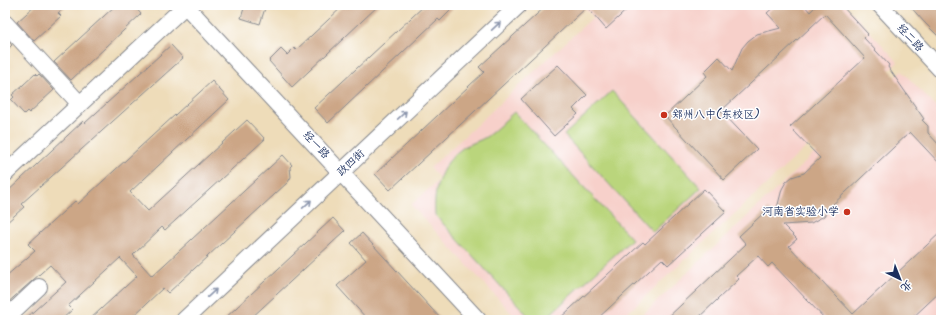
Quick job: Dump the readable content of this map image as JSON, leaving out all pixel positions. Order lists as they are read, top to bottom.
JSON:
{
  "streets": {
    "street": ["经二路", "经一路", "政四街"]
  },
  "crossings": [
    ["经一路", "政四街"]
  ],
  "one_way": ["政四街"],
  "places": ["郑州八中(东校区)", "河南省实验小学"],
  "north": "bottom right"
}
